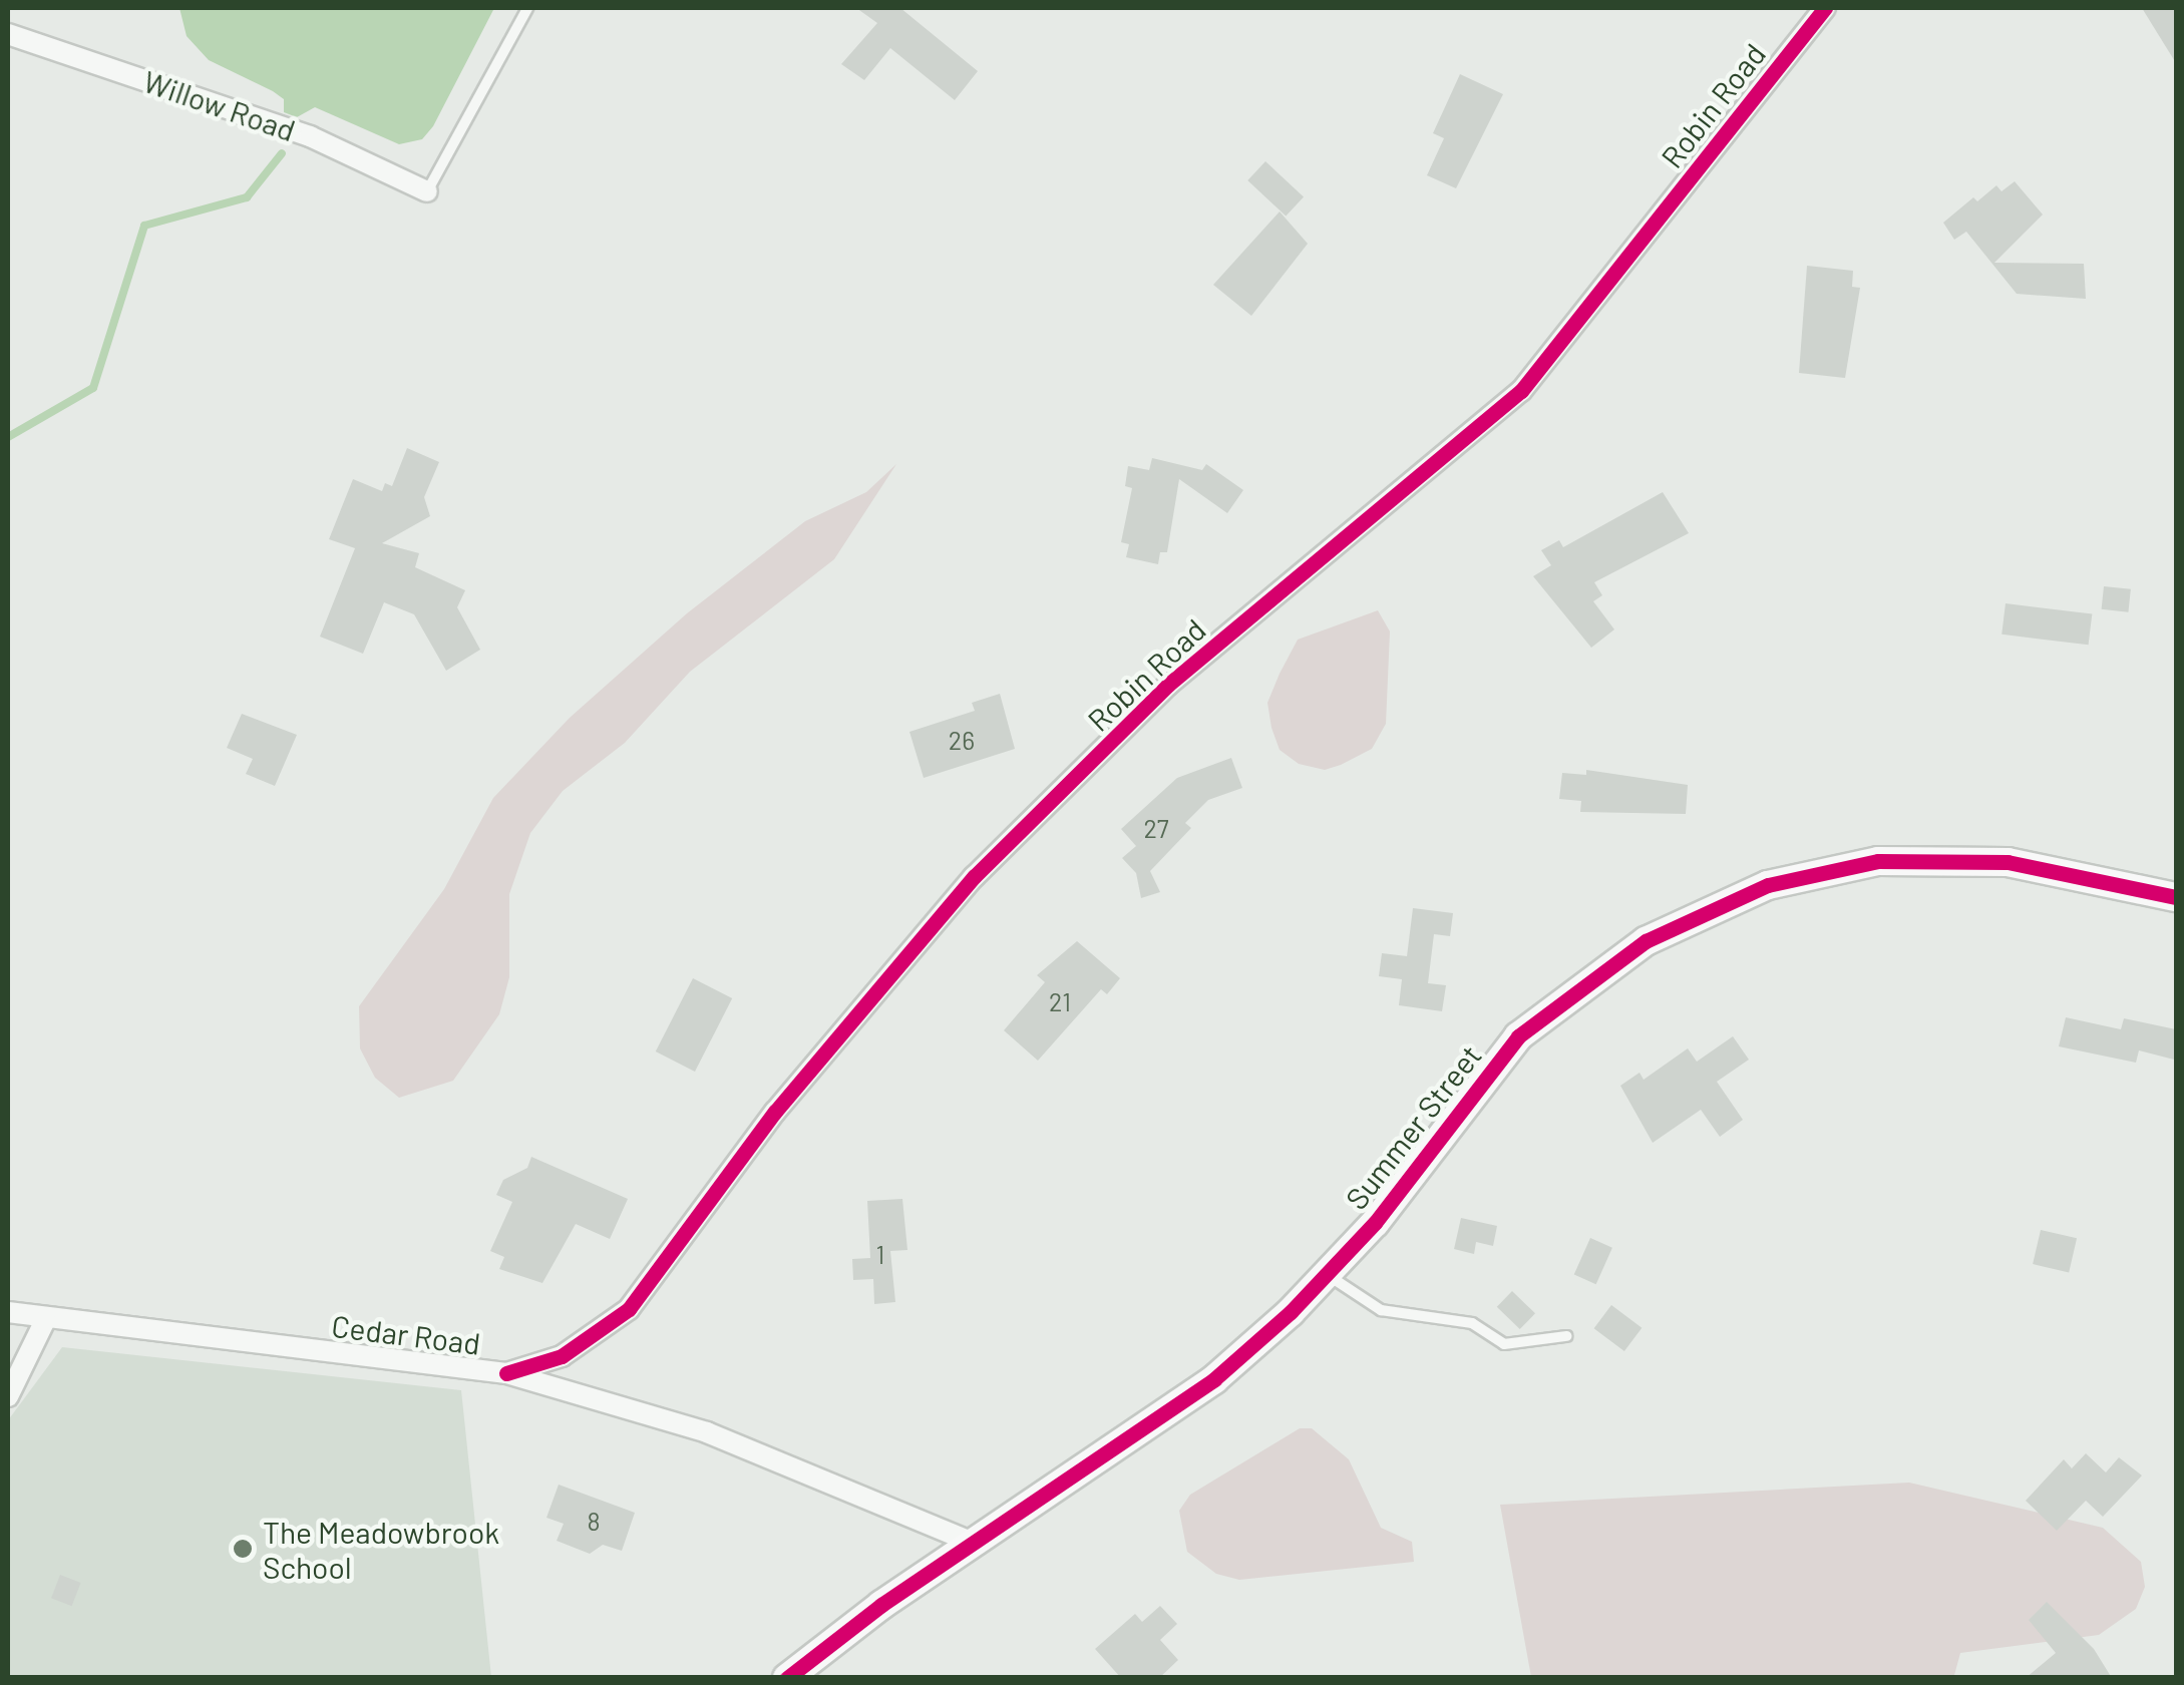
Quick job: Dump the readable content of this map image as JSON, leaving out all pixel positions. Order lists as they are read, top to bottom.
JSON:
{
  "streets": {
    "street": [
      "Willow Road",
      "Robin Road",
      "Summer Street",
      "Cedar Road"
    ]
  },
  "crossings": [
    ["Robin Road", "Cedar Road"],
    ["Summer Street", "Cedar Road"]
  ],
  "places": ["The Meadowbrook School"],
  "house_numbers": [
    "26",
    "27",
    "21",
    "1",
    "8"
  ]
}
